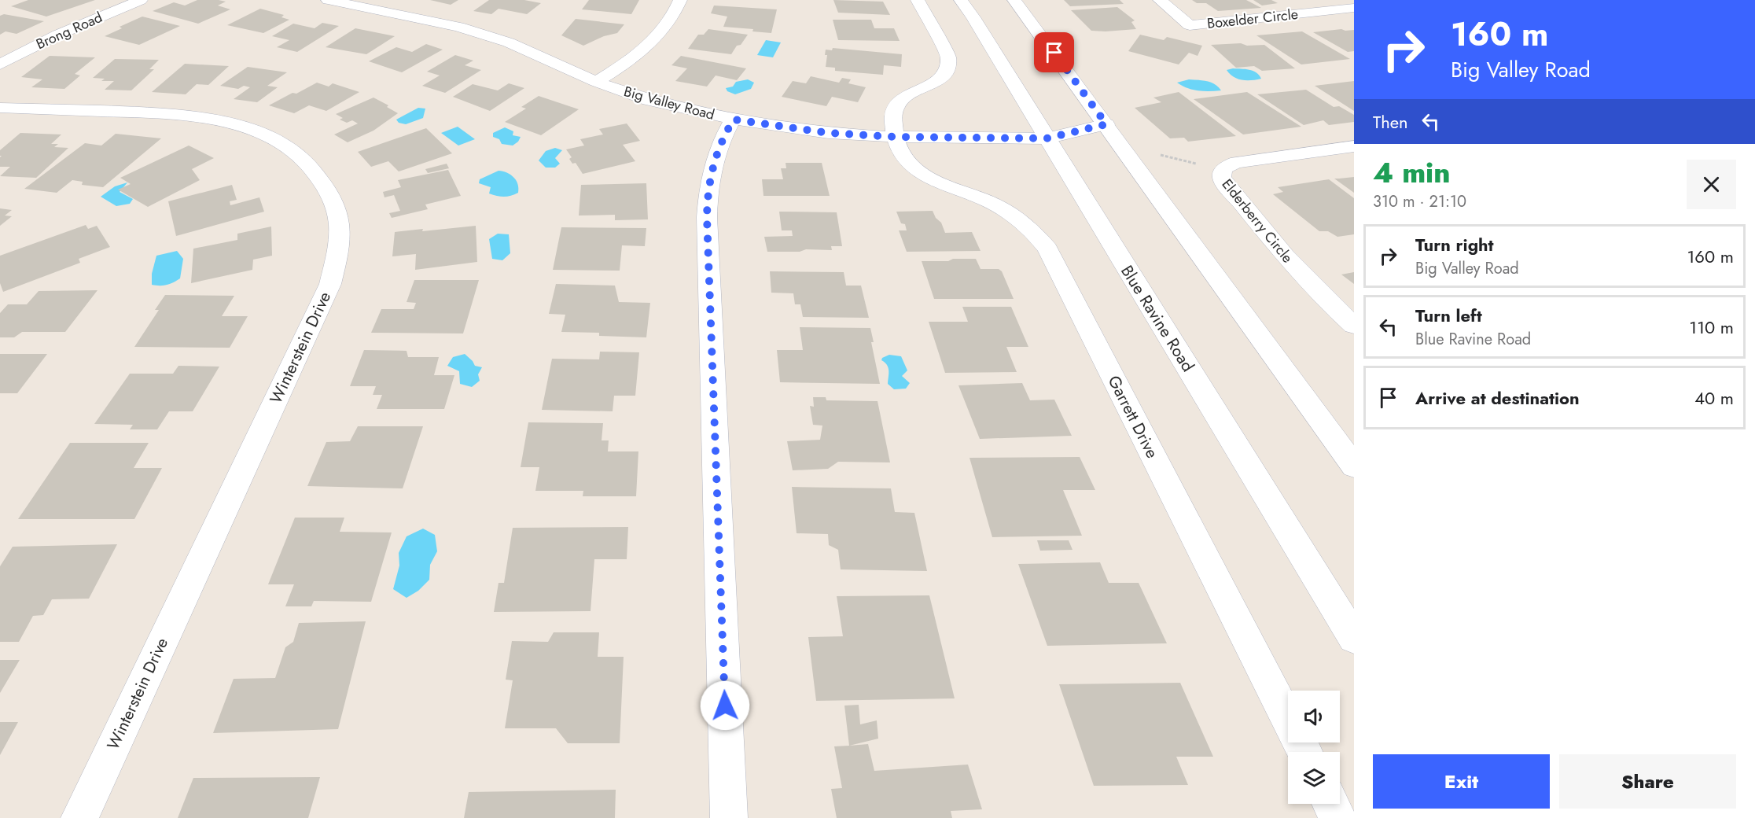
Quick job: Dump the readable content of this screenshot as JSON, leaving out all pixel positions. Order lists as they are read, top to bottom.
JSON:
{
  "streets": {
    "street": [
      "Boxelder Circle",
      "Brong Road",
      "Big Valley Road",
      "Elderberry Circle",
      "Blue Ravine Road",
      "Winterstein Drive",
      "Garrett Drive"
    ]
  },
  "crossings": [
    ["Big Valley Road", "Blue Ravine Road"],
    ["Big Valley Road", "Garrett Drive"]
  ],
  "page": {
    "turn": ["160 m", "Big Valley Road"],
    "then": "Then",
    "heading": ["4 min", "310 m · 21:10"],
    "list": [
      {
        "name": "Turn right",
        "note": "Big Valley Road",
        "value": "160 m"
      },
      {
        "name": "Turn left",
        "note": "Blue Ravine Road",
        "value": "110 m"
      },
      {
        "name": "Arrive at destination",
        "value": "40 m"
      }
    ],
    "buttons": ["Exit", "Share"]
  }
}
